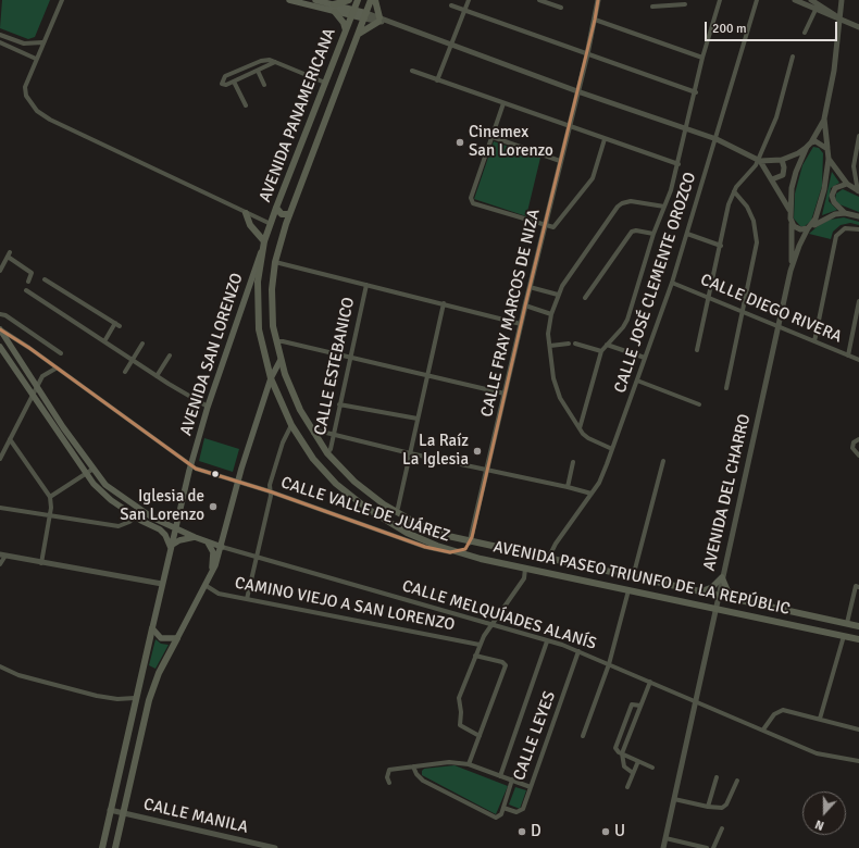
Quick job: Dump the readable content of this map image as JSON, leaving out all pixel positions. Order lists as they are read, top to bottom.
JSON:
{
  "streets": {
    "main road": ["AVENIDA PANAMERICANA", "AVENIDA SAN LORENZO", "AVENIDA PASEO TRIUNFO DE LA REPÚBLIC"],
    "street": [
      "CALLE JOSÉ CLEMENTE OROZCO",
      "CALLE DIEGO RIVERA",
      "CALLE FRAY MARCOS DE NIZA",
      "CALLE ESTEBANICO",
      "AVENIDA DEL CHARRO",
      "CALLE VALLE DE JUÁREZ",
      "CAMINO VIEJO A SAN LORENZO",
      "CALLE MELQUÍADES ALANÍS",
      "CALLE LEYES",
      "CALLE MANILA"
    ]
  },
  "crossings": [
    ["AVENIDA PANAMERICANA", "CALLE JOSÉ CLEMENTE OROZCO"],
    ["AVENIDA PANAMERICANA", "CALLE FRAY MARCOS DE NIZA"],
    ["AVENIDA PANAMERICANA", "AVENIDA SAN LORENZO"],
    ["AVENIDA PANAMERICANA", "CALLE ESTEBANICO"],
    ["AVENIDA PANAMERICANA", "AVENIDA DEL CHARRO"],
    ["AVENIDA PANAMERICANA", "AVENIDA PASEO TRIUNFO DE LA REPÚBLIC"],
    ["CALLE JOSÉ CLEMENTE OROZCO", "CALLE DIEGO RIVERA"],
    ["CALLE DIEGO RIVERA", "AVENIDA DEL CHARRO"],
    ["AVENIDA SAN LORENZO", "CALLE VALLE DE JUÁREZ"],
    ["AVENIDA SAN LORENZO", "AVENIDA PASEO TRIUNFO DE LA REPÚBLIC"],
    ["AVENIDA DEL CHARRO", "AVENIDA PASEO TRIUNFO DE LA REPÚBLIC"],
    ["AVENIDA DEL CHARRO", "CALLE MELQUÍADES ALANÍS"],
    ["CALLE VALLE DE JUÁREZ", "AVENIDA PASEO TRIUNFO DE LA REPÚBLIC"],
    ["CALLE MELQUÍADES ALANÍS", "CALLE LEYES"]
  ],
  "places": [
    "Cinemex San Lorenzo",
    "La Raíz La Iglesia",
    "Iglesia de San Lorenzo",
    "D",
    "U"
  ],
  "scale_bar": "200 m",
  "north": "bottom"
}
